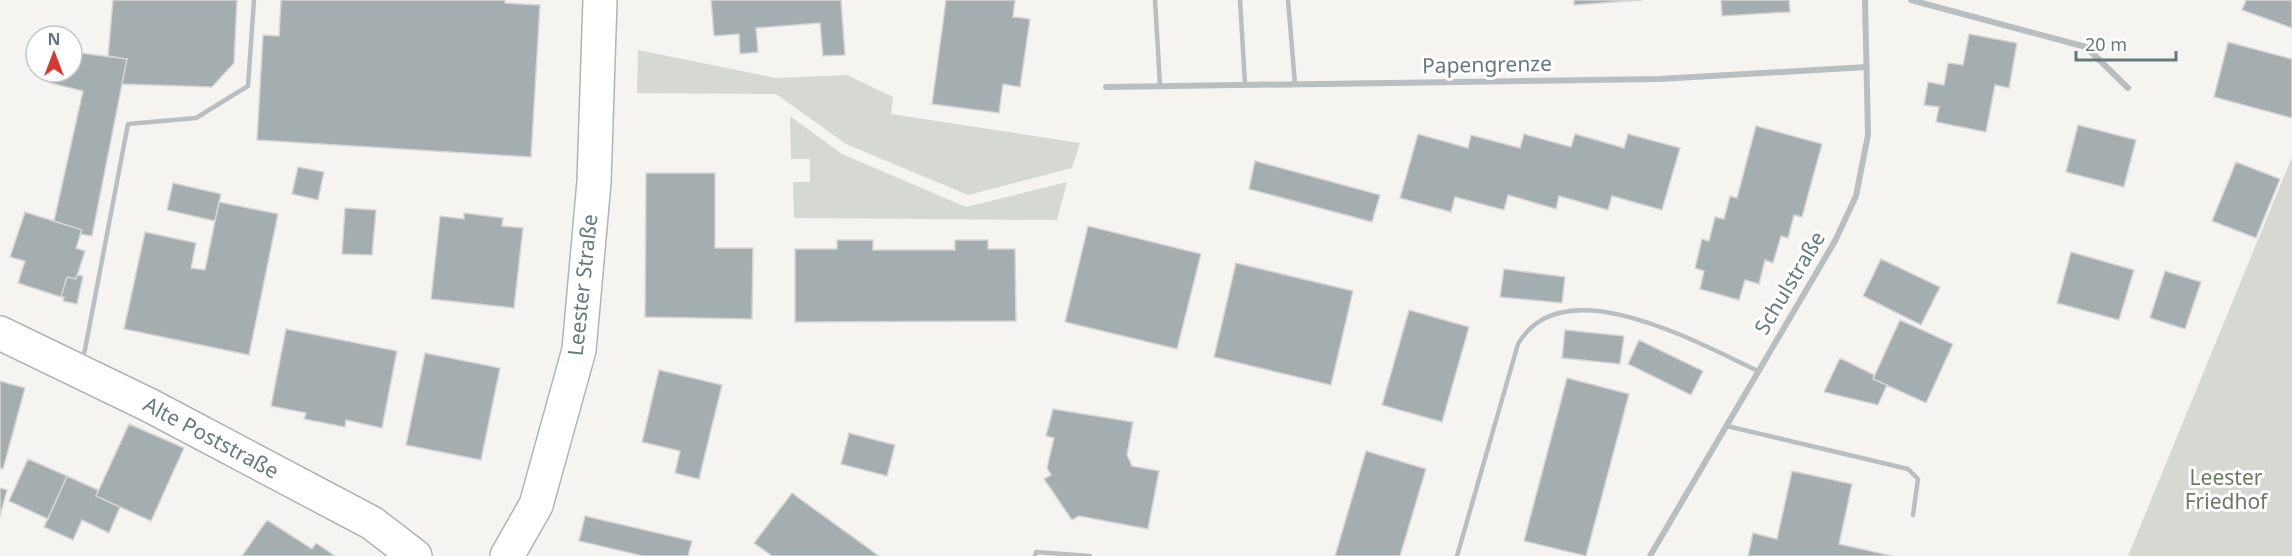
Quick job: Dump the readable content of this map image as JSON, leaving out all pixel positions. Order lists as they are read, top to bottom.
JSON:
{
  "streets": {
    "street": [
      "Papengrenze",
      "Schulstraße",
      "Leester Straße",
      "Alte Poststraße"
    ]
  },
  "crossings": [
    ["Papengrenze", "Schulstraße"]
  ],
  "parks": ["Leester Friedhof"],
  "scale_bar": "20 m",
  "north": "top"
}
